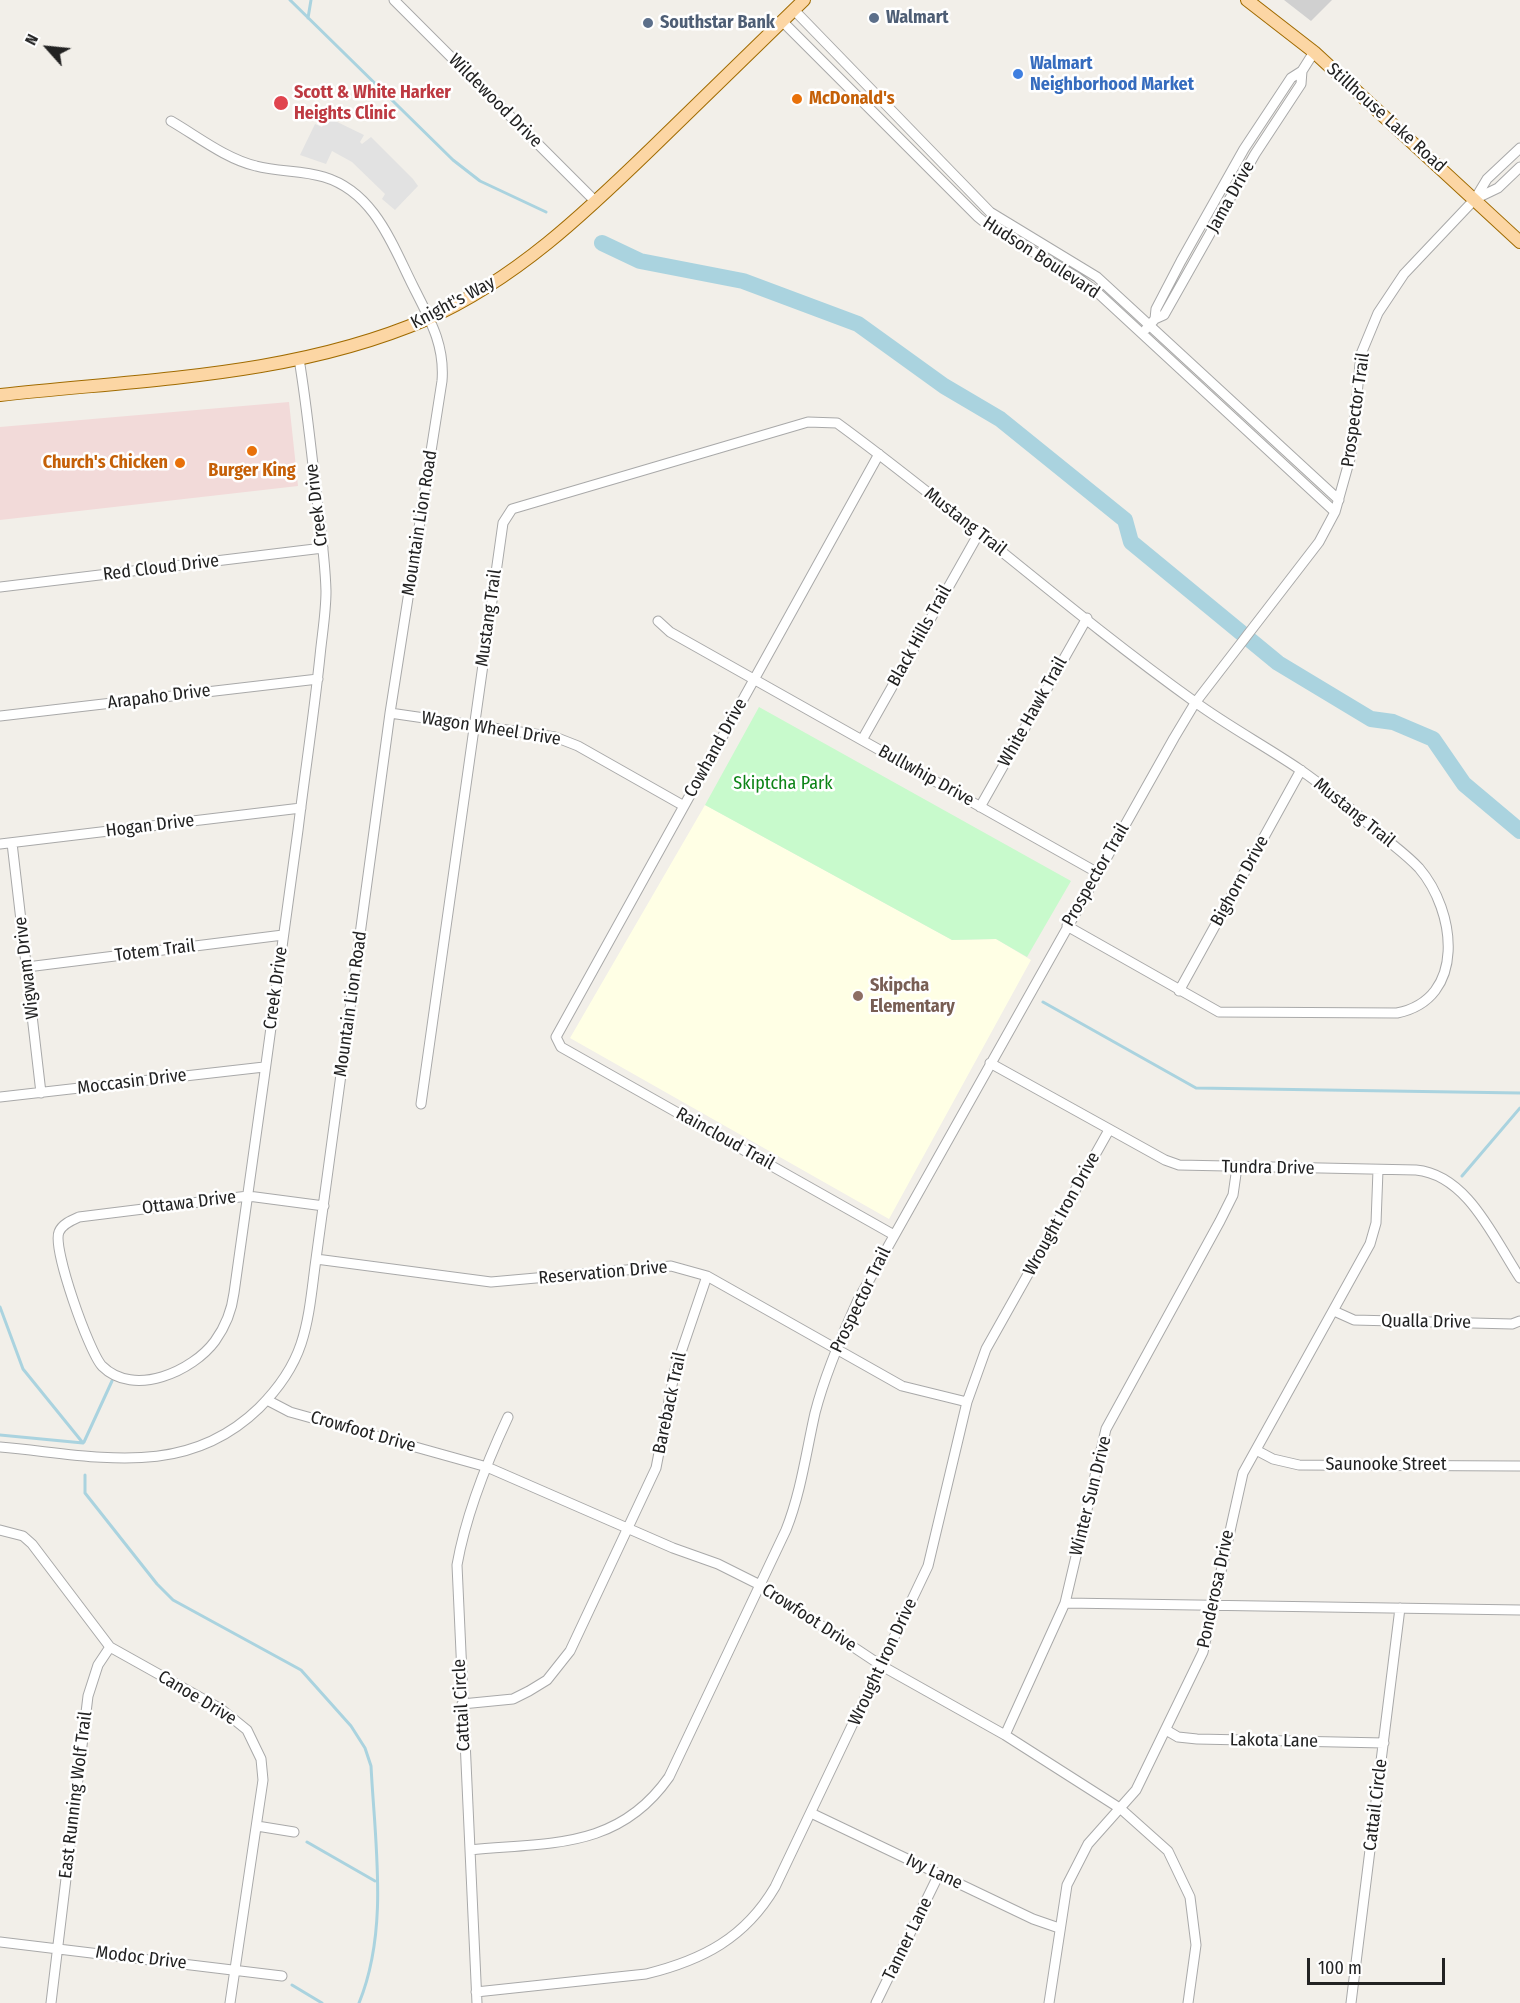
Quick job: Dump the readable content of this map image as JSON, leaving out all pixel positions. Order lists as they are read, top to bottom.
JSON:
{
  "streets": {
    "main road": ["Stillhouse Lake Road", "Knight's Way"],
    "street": [
      "Wildewood Drive",
      "Jama Drive",
      "Hudson Boulevard",
      "Prospector Trail",
      "Creek Drive",
      "Mustang Trail",
      "Mountain Lion Road",
      "Red Cloud Drive",
      "Black Hills Trail",
      "Arapaho Drive",
      "White Hawk Trail",
      "Wagon Wheel Drive",
      "Cowhand Drive",
      "Bullwhip Drive",
      "Hogan Drive",
      "Bighorn Drive",
      "Totem Trail",
      "Wigwam Drive",
      "Moccasin Drive",
      "Raincloud Trail",
      "Tundra Drive",
      "Ottawa Drive",
      "Wrought Iron Drive",
      "Reservation Drive",
      "Qualla Drive",
      "Bareback Trail",
      "Crowfoot Drive",
      "Saunooke Street",
      "Winter Sun Drive",
      "Ponderosa Drive",
      "Canoe Drive",
      "Cattail Circle",
      "Lakota Lane",
      "East Running Wolf Trail",
      "Ivy Lane",
      "Tanner Lane",
      "Modoc Drive"
    ]
  },
  "crossings": [
    ["Wildewood Drive", "Knight's Way"],
    ["Stillhouse Lake Road", "Jama Drive"],
    ["Stillhouse Lake Road", "Prospector Trail"],
    ["Jama Drive", "Hudson Boulevard"],
    ["Hudson Boulevard", "Knight's Way"],
    ["Hudson Boulevard", "Prospector Trail"],
    ["Knight's Way", "Creek Drive"],
    ["Knight's Way", "Mountain Lion Road"],
    ["Prospector Trail", "Mustang Trail"],
    ["Prospector Trail", "Bullwhip Drive"],
    ["Prospector Trail", "Raincloud Trail"],
    ["Prospector Trail", "Tundra Drive"],
    ["Prospector Trail", "Reservation Drive"],
    ["Prospector Trail", "Crowfoot Drive"],
    ["Prospector Trail", "Cattail Circle"],
    ["Creek Drive", "Red Cloud Drive"],
    ["Creek Drive", "Arapaho Drive"],
    ["Creek Drive", "Hogan Drive"],
    ["Creek Drive", "Totem Trail"],
    ["Creek Drive", "Moccasin Drive"],
    ["Creek Drive", "Ottawa Drive"],
    ["Mustang Trail", "Black Hills Trail"],
    ["Mustang Trail", "White Hawk Trail"],
    ["Mustang Trail", "Wagon Wheel Drive"],
    ["Mustang Trail", "Cowhand Drive"],
    ["Mustang Trail", "Bighorn Drive"],
    ["Mountain Lion Road", "Wagon Wheel Drive"],
    ["Mountain Lion Road", "Ottawa Drive"],
    ["Mountain Lion Road", "Reservation Drive"],
    ["Mountain Lion Road", "Crowfoot Drive"],
    ["Black Hills Trail", "Bullwhip Drive"],
    ["White Hawk Trail", "Bullwhip Drive"],
    ["Wagon Wheel Drive", "Cowhand Drive"],
    ["Cowhand Drive", "Bullwhip Drive"],
    ["Cowhand Drive", "Raincloud Trail"],
    ["Hogan Drive", "Wigwam Drive"],
    ["Totem Trail", "Wigwam Drive"],
    ["Wigwam Drive", "Moccasin Drive"],
    ["Tundra Drive", "Wrought Iron Drive"],
    ["Tundra Drive", "Winter Sun Drive"],
    ["Tundra Drive", "Ponderosa Drive"],
    ["Wrought Iron Drive", "Reservation Drive"],
    ["Wrought Iron Drive", "Crowfoot Drive"],
    ["Wrought Iron Drive", "Cattail Circle"],
    ["Wrought Iron Drive", "Ivy Lane"],
    ["Reservation Drive", "Bareback Trail"],
    ["Qualla Drive", "Ponderosa Drive"],
    ["Bareback Trail", "Crowfoot Drive"],
    ["Bareback Trail", "Cattail Circle"],
    ["Crowfoot Drive", "Winter Sun Drive"],
    ["Crowfoot Drive", "Ponderosa Drive"],
    ["Crowfoot Drive", "Cattail Circle"],
    ["Saunooke Street", "Ponderosa Drive"],
    ["Ponderosa Drive", "Lakota Lane"],
    ["Ponderosa Drive", "Ivy Lane"],
    ["Canoe Drive", "East Running Wolf Trail"],
    ["Canoe Drive", "Modoc Drive"],
    ["Cattail Circle", "Lakota Lane"],
    ["East Running Wolf Trail", "Modoc Drive"],
    ["Ivy Lane", "Tanner Lane"]
  ],
  "parks": ["Skiptcha Park"],
  "places": [
    "Walmart",
    "Southstar Bank",
    "Walmart Neighborhood Market",
    "McDonald's",
    "Scott & White Harker Heights Clinic",
    "Burger King",
    "Church's Chicken",
    "Skipcha Elementary"
  ],
  "scale_bar": "100 m",
  "north": "top left"
}
